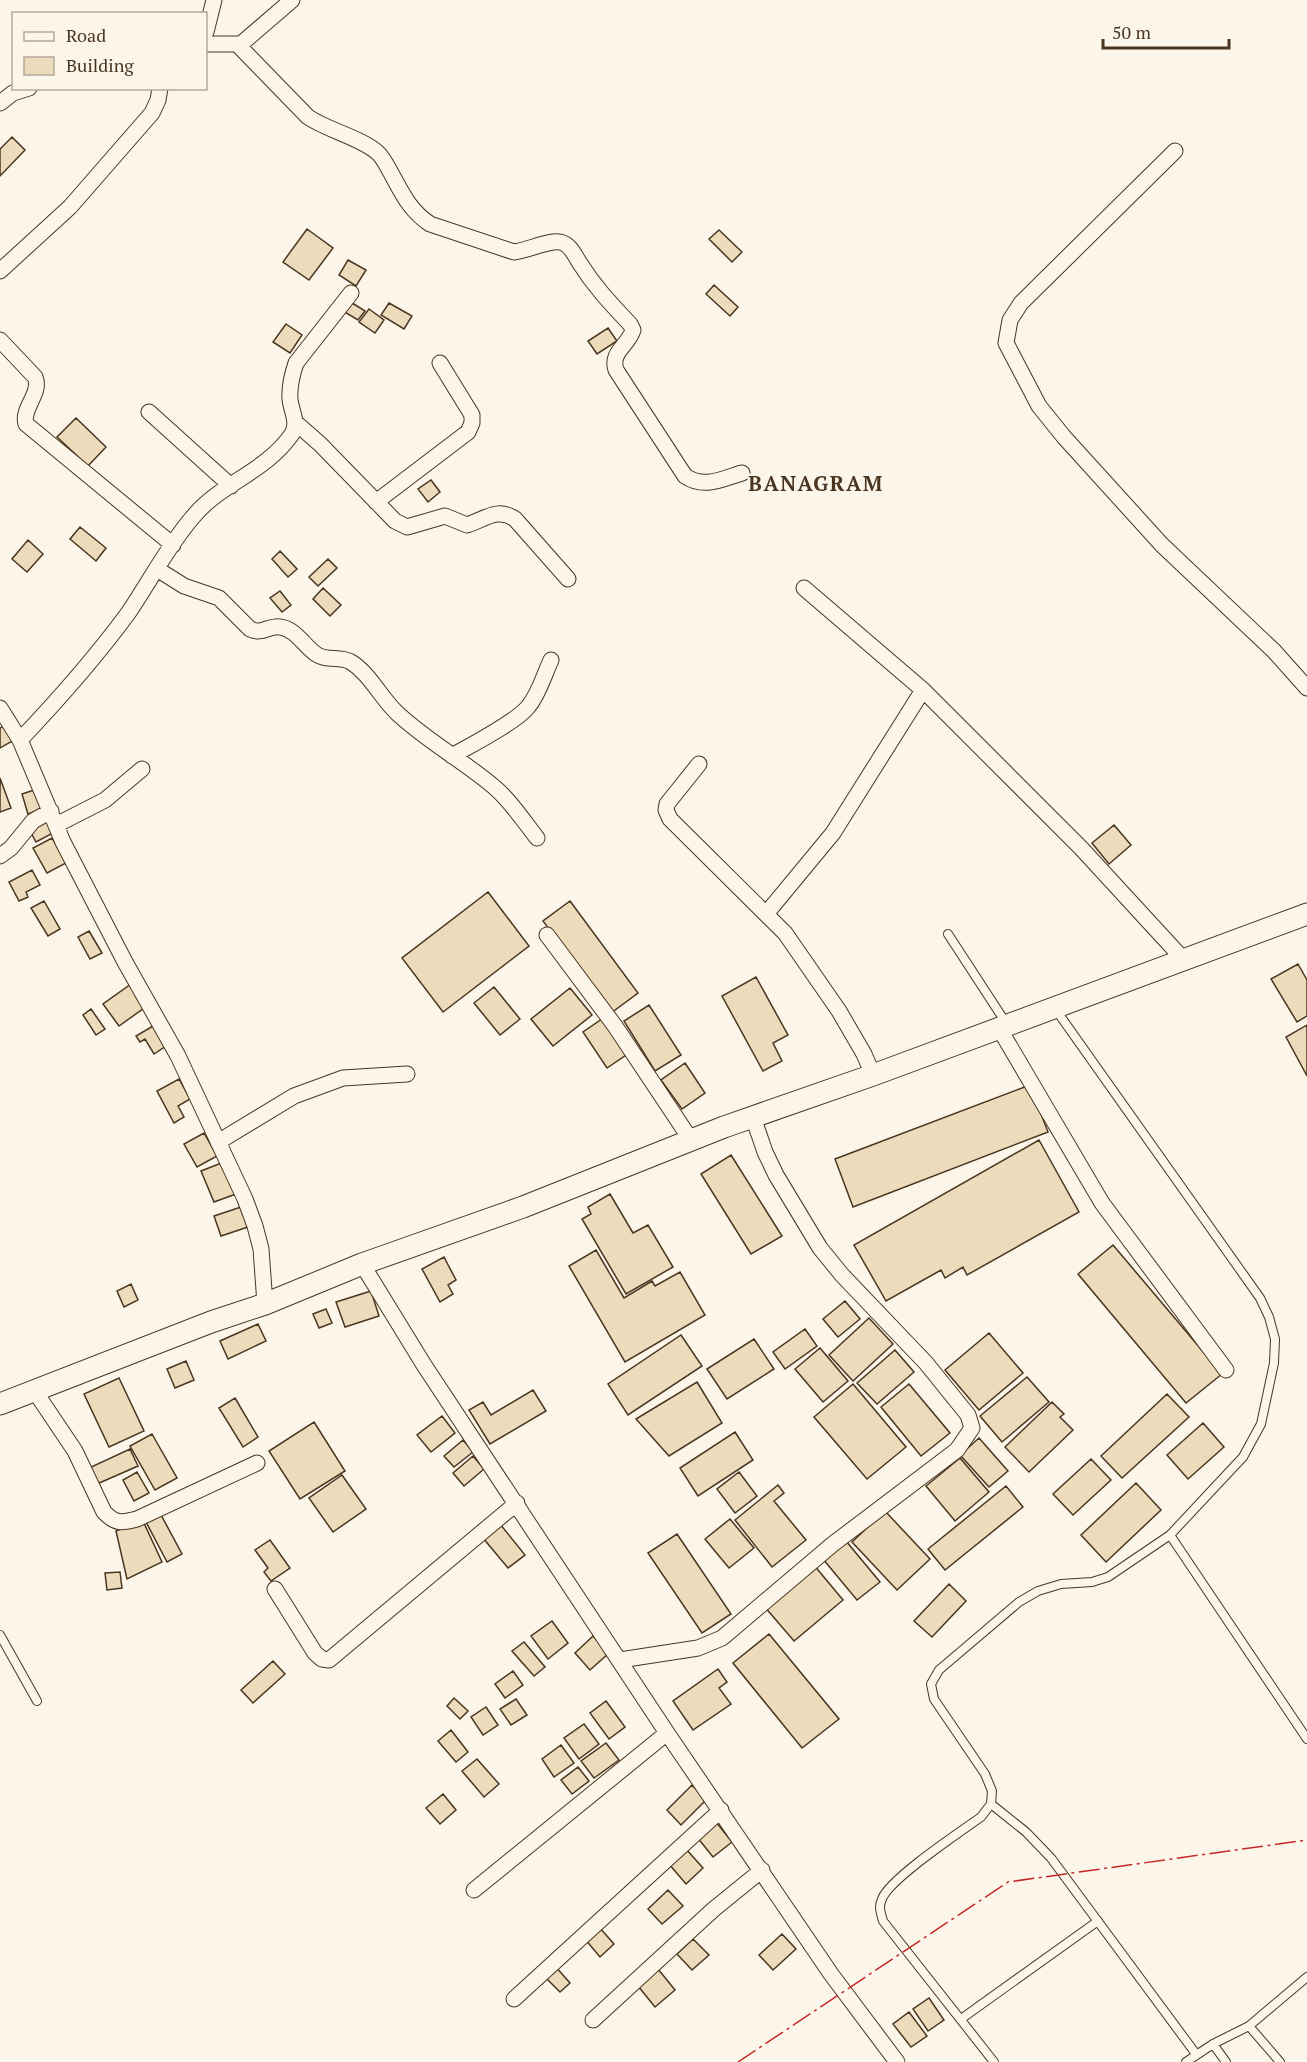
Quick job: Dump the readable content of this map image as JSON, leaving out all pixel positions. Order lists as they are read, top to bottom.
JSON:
{
  "districts": ["BANAGRAM"],
  "legend": ["Road", "Building"],
  "scale_bar": "50 m"
}
